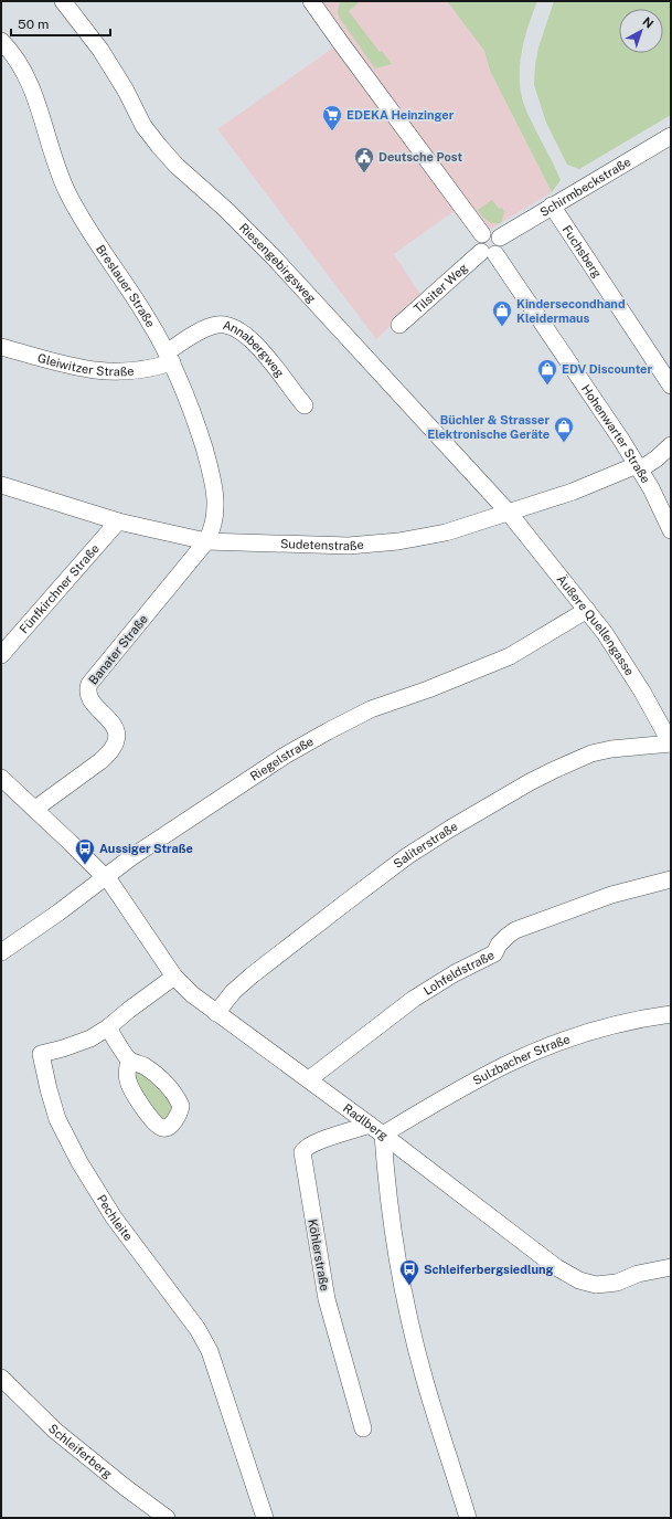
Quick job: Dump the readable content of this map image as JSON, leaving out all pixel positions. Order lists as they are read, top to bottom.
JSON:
{
  "streets": {
    "street": [
      "Schirmbeckstraße",
      "Fuchsberg",
      "Riesengebirgsweg",
      "Breslauer Straße",
      "Tilsiter Weg",
      "Annabergweg",
      "Gleiwitzer Straße",
      "Hohenwarter Straße",
      "Sudetenstraße",
      "Fünfkirchner Straße",
      "Äußere Quellengasse",
      "Banater Straße",
      "Riegelstraße",
      "Saliterstraße",
      "Lohfeldstraße",
      "Sulzbacher Straße",
      "Radlberg",
      "Pechleite",
      "Köhlerstraße",
      "Schleiferberg"
    ]
  },
  "crossings": [
    ["Schirmbeckstraße", "Fuchsberg"],
    ["Schirmbeckstraße", "Tilsiter Weg"],
    ["Schirmbeckstraße", "Hohenwarter Straße"],
    ["Riesengebirgsweg", "Sudetenstraße"],
    ["Riesengebirgsweg", "Äußere Quellengasse"],
    ["Breslauer Straße", "Annabergweg"],
    ["Breslauer Straße", "Gleiwitzer Straße"],
    ["Breslauer Straße", "Sudetenstraße"],
    ["Breslauer Straße", "Banater Straße"],
    ["Tilsiter Weg", "Hohenwarter Straße"],
    ["Annabergweg", "Gleiwitzer Straße"],
    ["Hohenwarter Straße", "Sudetenstraße"],
    ["Sudetenstraße", "Fünfkirchner Straße"],
    ["Sudetenstraße", "Äußere Quellengasse"],
    ["Sudetenstraße", "Banater Straße"],
    ["Äußere Quellengasse", "Riegelstraße"],
    ["Äußere Quellengasse", "Saliterstraße"],
    ["Riegelstraße", "Radlberg"],
    ["Saliterstraße", "Radlberg"],
    ["Lohfeldstraße", "Radlberg"],
    ["Sulzbacher Straße", "Radlberg"],
    ["Sulzbacher Straße", "Köhlerstraße"],
    ["Radlberg", "Pechleite"],
    ["Radlberg", "Köhlerstraße"]
  ],
  "places": {
    "supermarket": ["EDEKA Heinzinger"],
    "public building": ["Deutsche Post"],
    "shop": ["Kindersecondhand Kleidermaus", "EDV Discounter", "Büchler & Strasser Elektronische Geräte"],
    "bus stop": ["Aussiger Straße", "Schleiferbergsiedlung"]
  },
  "scale_bar": "50 m",
  "north": "top right"
}
